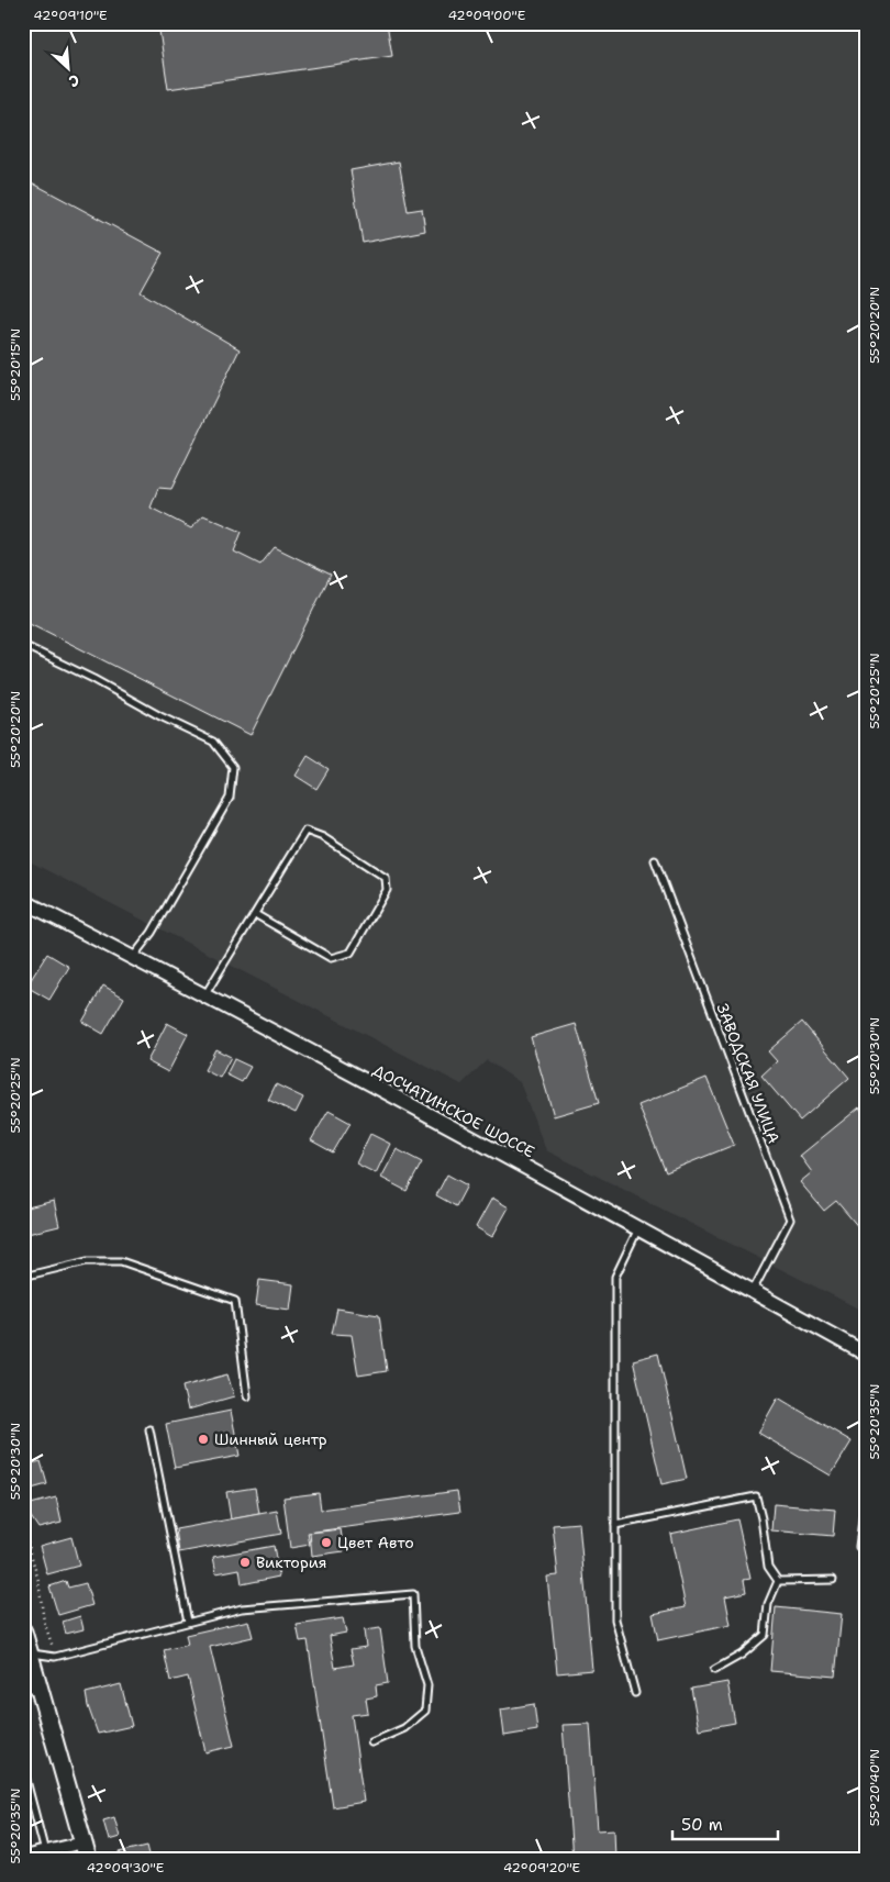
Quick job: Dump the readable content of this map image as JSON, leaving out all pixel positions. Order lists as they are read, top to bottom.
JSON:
{
  "streets": {
    "street": ["ДОСЧАТИНСКОЕ ШОССЕ"],
    "lane": ["ЗАВОДСКАЯ УЛИЦА"]
  },
  "crossings": [
    ["ЗАВОДСКАЯ УЛИЦА", "ДОСЧАТИНСКОЕ ШОССЕ"]
  ],
  "places": ["Шинный центр", "Цвет Авто", "Виктория"],
  "scale_bar": "50 m",
  "north": "bottom right",
  "coordinates": [
    "42°09'10\"E",
    "42°09'00\"E",
    "55°20'20\"N",
    "55°20'15\"N",
    "55°20'25\"N",
    "55°20'30\"N",
    "55°20'35\"N",
    "55°20'40\"N",
    "42°09'30\"E",
    "42°09'20\"E"
  ]
}
